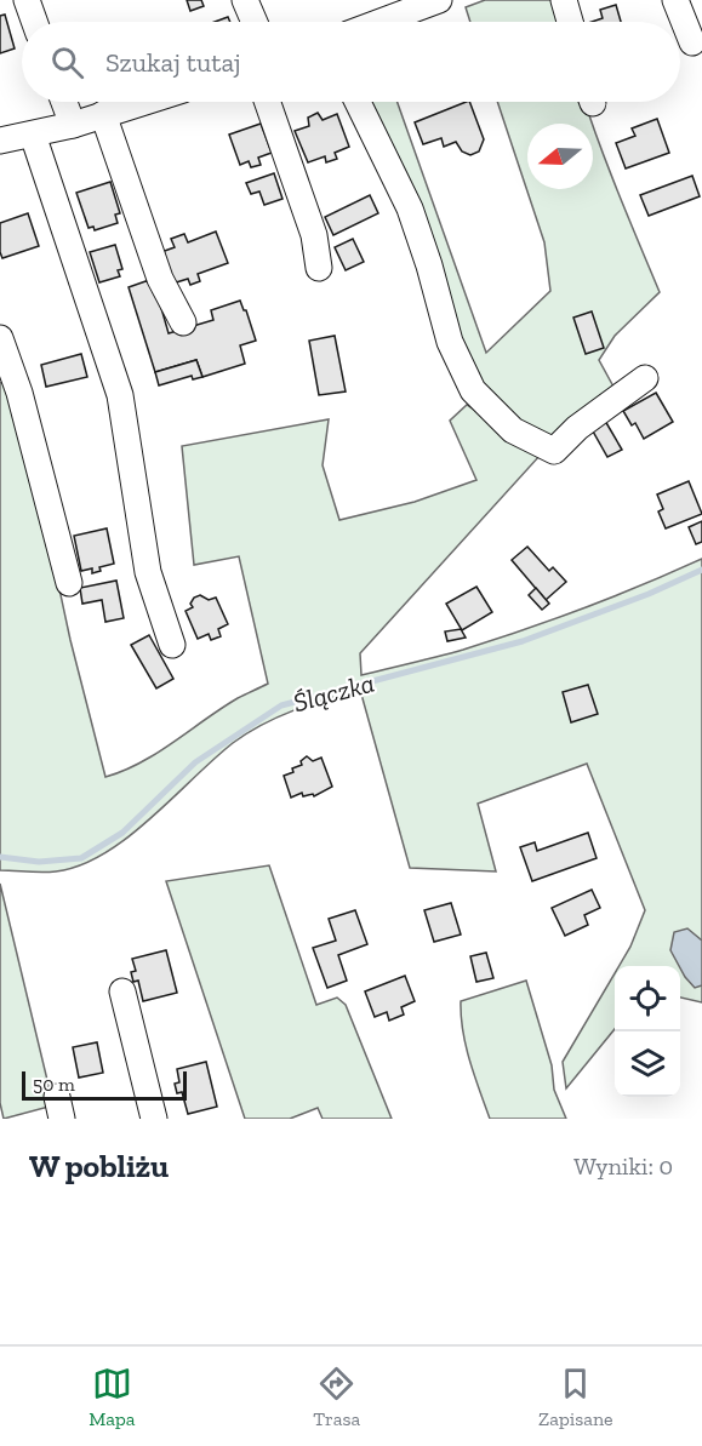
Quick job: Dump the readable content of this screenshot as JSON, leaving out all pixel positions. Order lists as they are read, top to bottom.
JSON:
{
  "water": ["Ślączka"],
  "scale_bar": "50 m",
  "north": "left",
  "page": {
    "search": "Szukaj tutaj",
    "scale": "50 m",
    "heading": ["W pobliżu", "Wyniki: 0"],
    "nav": ["Mapa", "Trasa", "Zapisane"]
  }
}
